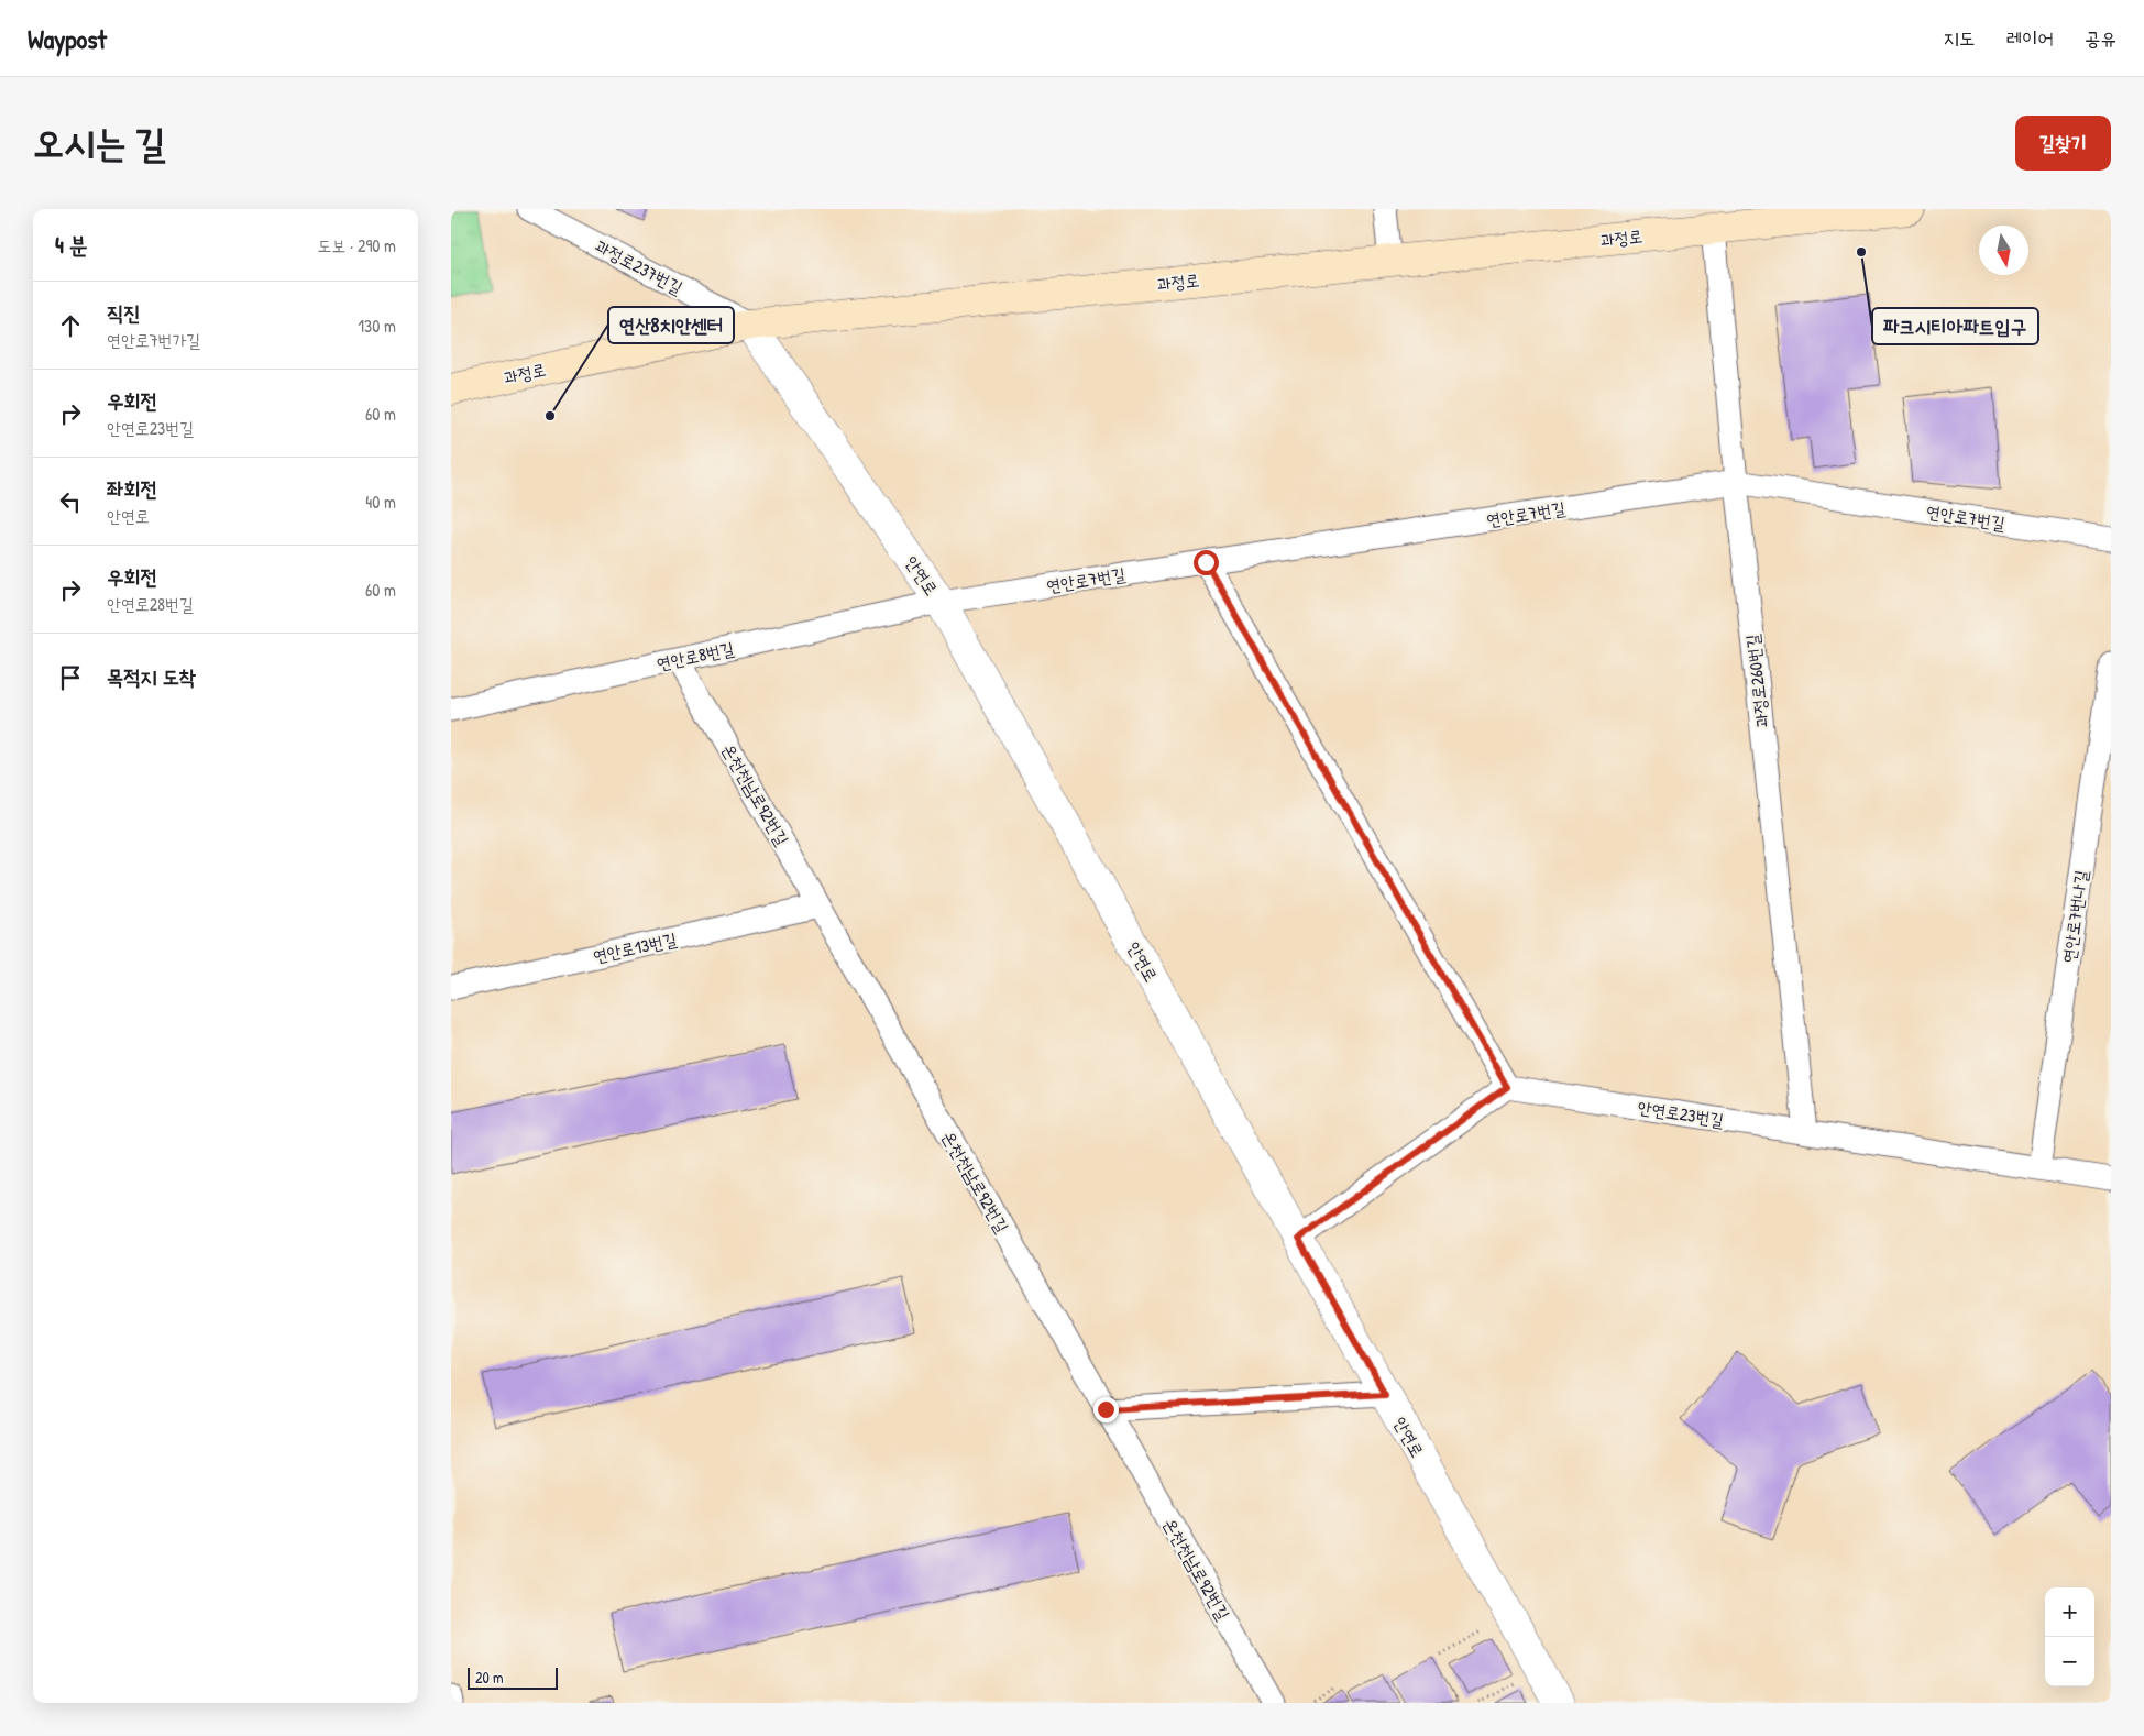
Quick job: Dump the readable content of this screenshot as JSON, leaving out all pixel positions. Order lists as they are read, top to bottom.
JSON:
{
  "streets": {
    "main road": ["과정로"],
    "street": [
      "과정로237번길",
      "연안로7번길",
      "안연로",
      "연안로8번길",
      "과정로260번길",
      "온천천남로92번길",
      "연안로7번나길",
      "연안로13번길",
      "안연로23번길"
    ]
  },
  "crossings": [
    ["과정로", "과정로237번길"],
    ["과정로", "안연로"],
    ["과정로", "과정로260번길"],
    ["과정로237번길", "안연로"],
    ["연안로7번길", "안연로"],
    ["연안로7번길", "연안로8번길"],
    ["연안로7번길", "과정로260번길"],
    ["안연로", "연안로8번길"],
    ["연안로8번길", "온천천남로92번길"],
    ["과정로260번길", "안연로23번길"],
    ["온천천남로92번길", "연안로13번길"],
    ["연안로7번나길", "안연로23번길"]
  ],
  "places": ["파크시티아파트입구", "연산8치안센터"],
  "scale_bar": "20 m",
  "north": "bottom",
  "page": {
    "header": "Waypost",
    "nav": ["지도", "레이어", "공유"],
    "buttons": "길찾기",
    "title": "오시는 길",
    "heading": ["4 분", "도보 · 290 m"],
    "list": [
      ["직진", "연안로7번가길", "130 m"],
      ["우회전", "안연로23번길", "60 m"],
      ["좌회전", "안연로", "40 m"],
      ["우회전", "안연로28번길", "60 m"],
      "목적지 도착"
    ],
    "map_buttons": ["+", "−"],
    "scale": "20 m"
  }
}
